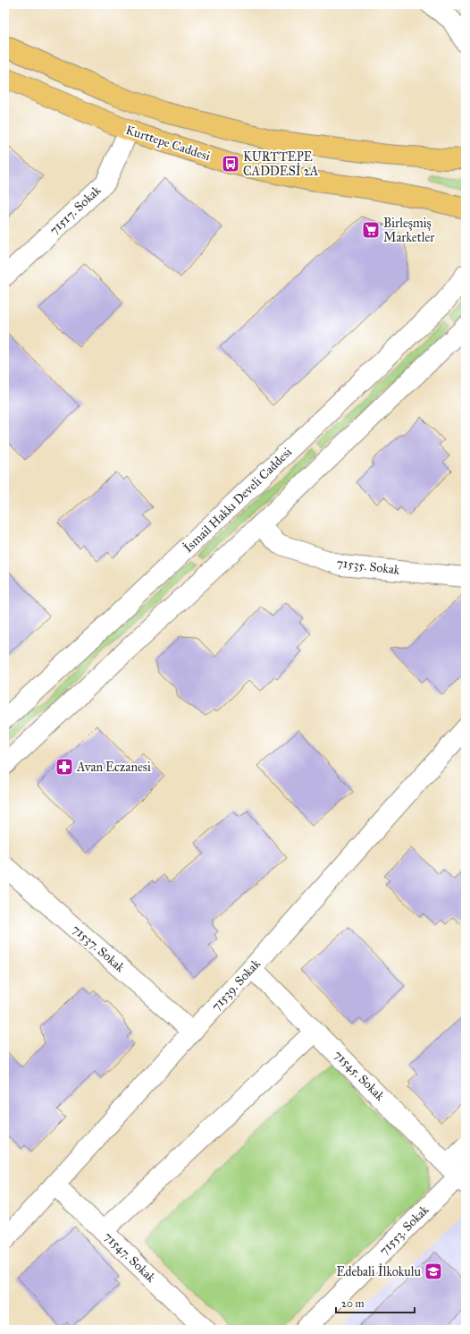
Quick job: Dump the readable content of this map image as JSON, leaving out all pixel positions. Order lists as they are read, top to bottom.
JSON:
{
  "streets": {
    "main road": ["Kurttepe Caddesi"],
    "street": [
      "71517. Sokak",
      "İsmail Hakkı Develi Caddesi",
      "71535. Sokak",
      "71537. Sokak",
      "71539. Sokak",
      "71545. Sokak",
      "71553. Sokak",
      "71547. Sokak"
    ]
  },
  "crossings": [
    ["Kurttepe Caddesi", "71517. Sokak"],
    ["71537. Sokak", "71539. Sokak"],
    ["71539. Sokak", "71545. Sokak"],
    ["71539. Sokak", "71547. Sokak"],
    ["71545. Sokak", "71553. Sokak"]
  ],
  "places": {
    "bus stop": ["KURTTEPE CADDESİ 2A"],
    "supermarket": ["Birleşmiş Marketler"],
    "pharmacy": ["Avan Eczanesi"],
    "school or university": ["Edebali İlkokulu"]
  },
  "scale_bar": "20 m"
}
